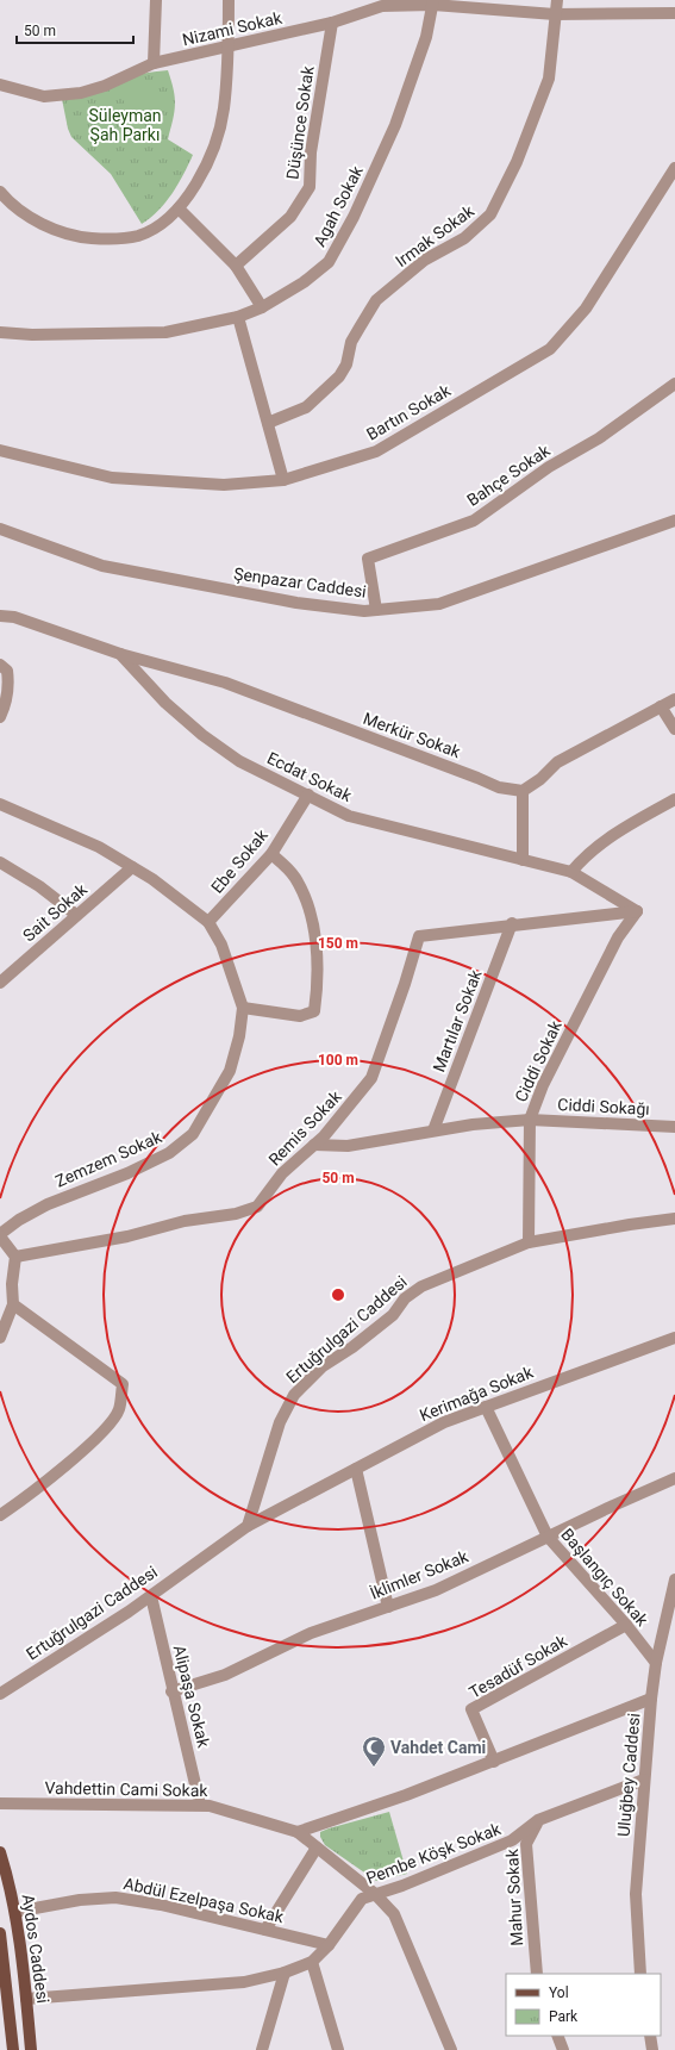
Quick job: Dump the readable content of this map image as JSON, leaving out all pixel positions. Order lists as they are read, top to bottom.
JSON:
{
  "streets": {
    "main road": ["Aydos Caddesi"],
    "street": [
      "Nizami Sokak",
      "Düşünce Sokak",
      "Agah Sokak",
      "Irmak Sokak",
      "Bartın Sokak",
      "Bahçe Sokak",
      "Şenpazar Caddesi",
      "Merkür Sokak",
      "Ecdat Sokak",
      "Ebe Sokak",
      "Sait Sokak",
      "Martılar Sokak",
      "Ciddi Sokak",
      "Ciddi Sokağı",
      "Remis Sokak",
      "Zemzem Sokak",
      "Ertuğrulgazi Caddesi",
      "Kerimağa Sokak",
      "İklimler Sokak",
      "Başlangıç Sokak",
      "Tesadüf Sokak",
      "Alipaşa Sokak",
      "Uluğbey Caddesi",
      "Vahdettin Cami Sokak",
      "Pembe Köşk Sokak",
      "Mahur Sokak",
      "Abdül Ezelpaşa Sokak"
    ]
  },
  "crossings": [
    ["Nizami Sokak", "Düşünce Sokak"],
    ["Nizami Sokak", "Agah Sokak"],
    ["Nizami Sokak", "Irmak Sokak"],
    ["Bahçe Sokak", "Şenpazar Caddesi"],
    ["Merkür Sokak", "Ecdat Sokak"],
    ["Ecdat Sokak", "Ebe Sokak"],
    ["Ecdat Sokak", "Ciddi Sokak"],
    ["Ecdat Sokak", "Remis Sokak"],
    ["Ebe Sokak", "Zemzem Sokak"],
    ["Sait Sokak", "Zemzem Sokak"],
    ["Martılar Sokak", "Ciddi Sokağı"],
    ["Martılar Sokak", "Remis Sokak"],
    ["Ciddi Sokak", "Ciddi Sokağı"],
    ["Ciddi Sokak", "Remis Sokak"],
    ["Ciddi Sokak", "Ertuğrulgazi Caddesi"],
    ["Ciddi Sokağı", "Remis Sokak"],
    ["Ertuğrulgazi Caddesi", "Kerimağa Sokak"],
    ["Ertuğrulgazi Caddesi", "Alipaşa Sokak"],
    ["Kerimağa Sokak", "Başlangıç Sokak"],
    ["İklimler Sokak", "Başlangıç Sokak"],
    ["İklimler Sokak", "Alipaşa Sokak"],
    ["Başlangıç Sokak", "Tesadüf Sokak"],
    ["Başlangıç Sokak", "Uluğbey Caddesi"],
    ["Alipaşa Sokak", "Vahdettin Cami Sokak"],
    ["Uluğbey Caddesi", "Pembe Köşk Sokak"],
    ["Pembe Köşk Sokak", "Mahur Sokak"],
    ["Pembe Köşk Sokak", "Abdül Ezelpaşa Sokak"],
    ["Pembe Köşk Sokak", "Aydos Caddesi"],
    ["Abdül Ezelpaşa Sokak", "Aydos Caddesi"]
  ],
  "parks": ["Süleyman Şah Parkı"],
  "places": {
    "mosque": ["Vahdet Cami"]
  },
  "legend": ["Yol", "Park"],
  "scale_bar": "50 m",
  "rings": ["150 m", "100 m", "50 m"]
}
